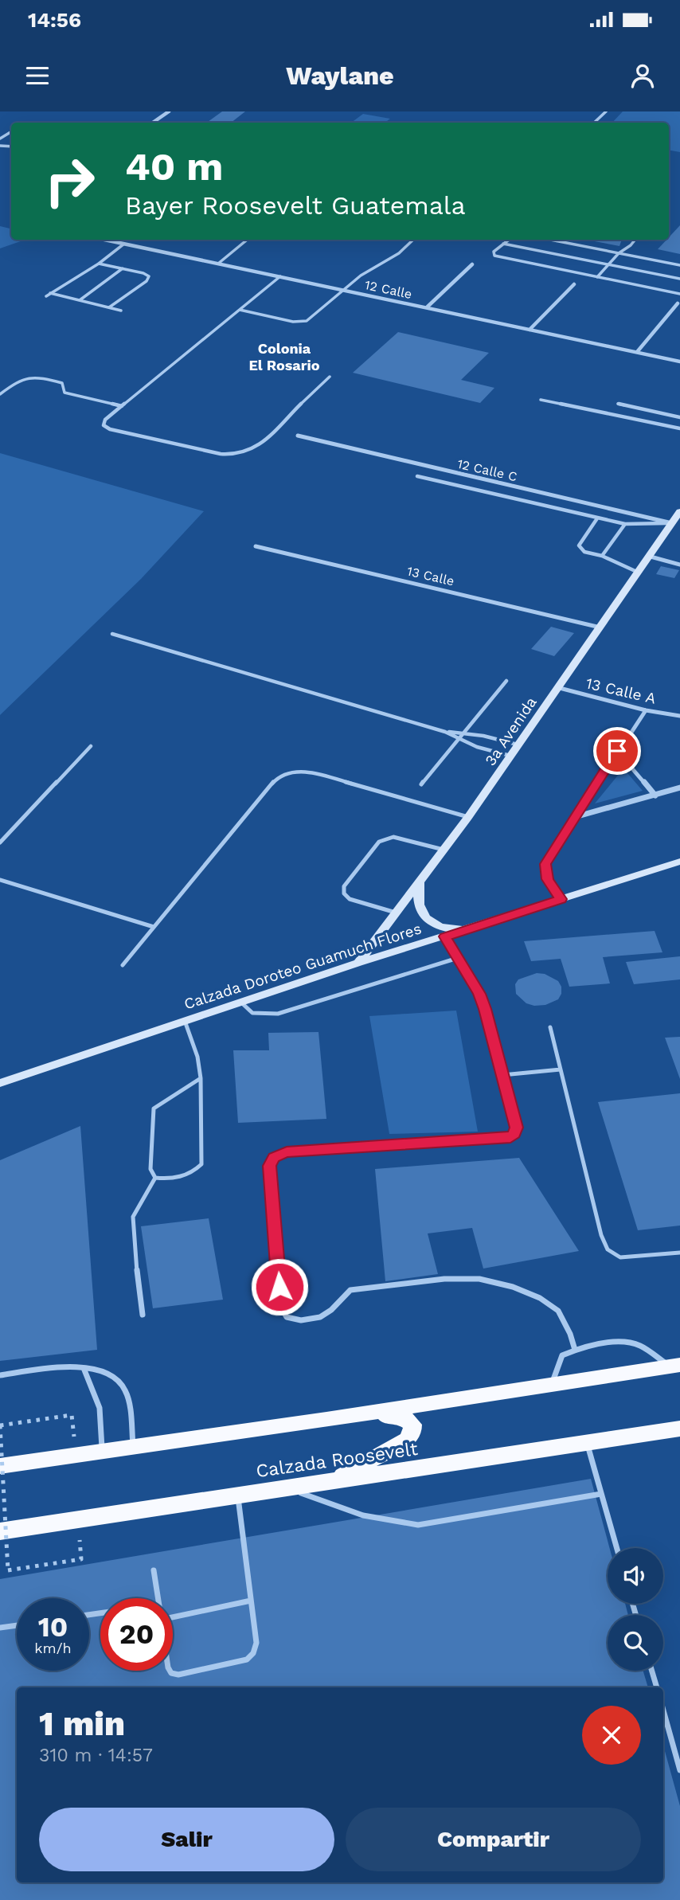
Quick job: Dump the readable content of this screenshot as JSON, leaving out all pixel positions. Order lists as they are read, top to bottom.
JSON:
{
  "streets": {
    "highway": ["Calzada Roosevelt"],
    "main road": ["3a Avenida", "Calzada Doroteo Guamuch Flores"],
    "street": [
      "12 Calle",
      "12 Calle C",
      "13 Calle",
      "13 Calle A"
    ]
  },
  "crossings": [
    ["12 Calle C", "3a Avenida"],
    ["13 Calle", "3a Avenida"],
    ["13 Calle A", "3a Avenida"],
    ["3a Avenida", "Calzada Doroteo Guamuch Flores"]
  ],
  "districts": ["Colonia El Rosario"],
  "page": {
    "status": "14:56",
    "header": "Waylane",
    "turn": ["40 m", "Bayer Roosevelt Guatemala"],
    "speed": "10 km/h",
    "limit": "20",
    "heading": ["1 min", "310 m · 14:57"],
    "buttons": ["Salir", "Compartir"]
  }
}
